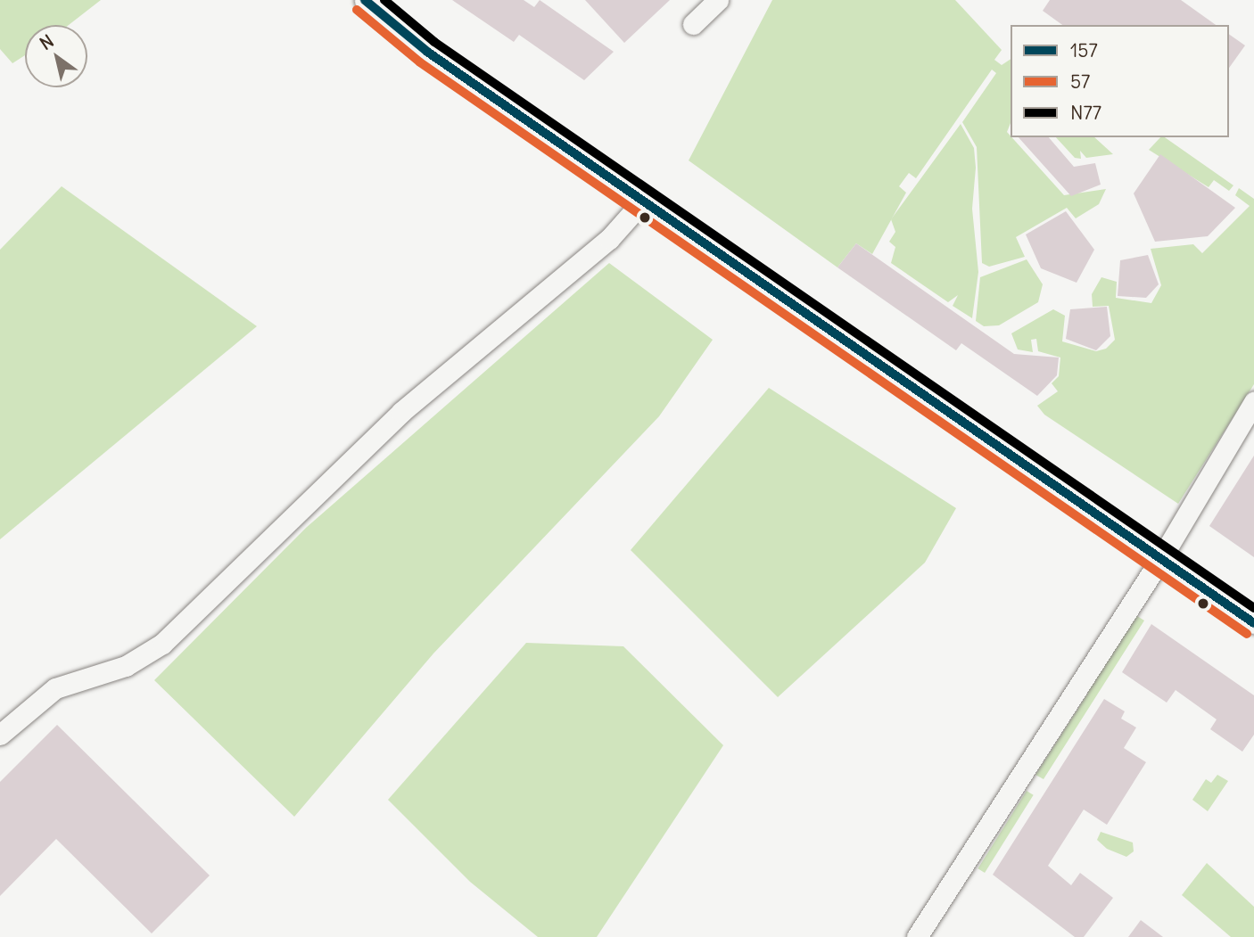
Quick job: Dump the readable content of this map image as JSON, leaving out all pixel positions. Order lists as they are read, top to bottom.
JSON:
{
  "lines": ["transit line 157", "transit line N77", "transit line 57"],
  "legend": ["157", "57", "N77"],
  "north": "top left"
}
